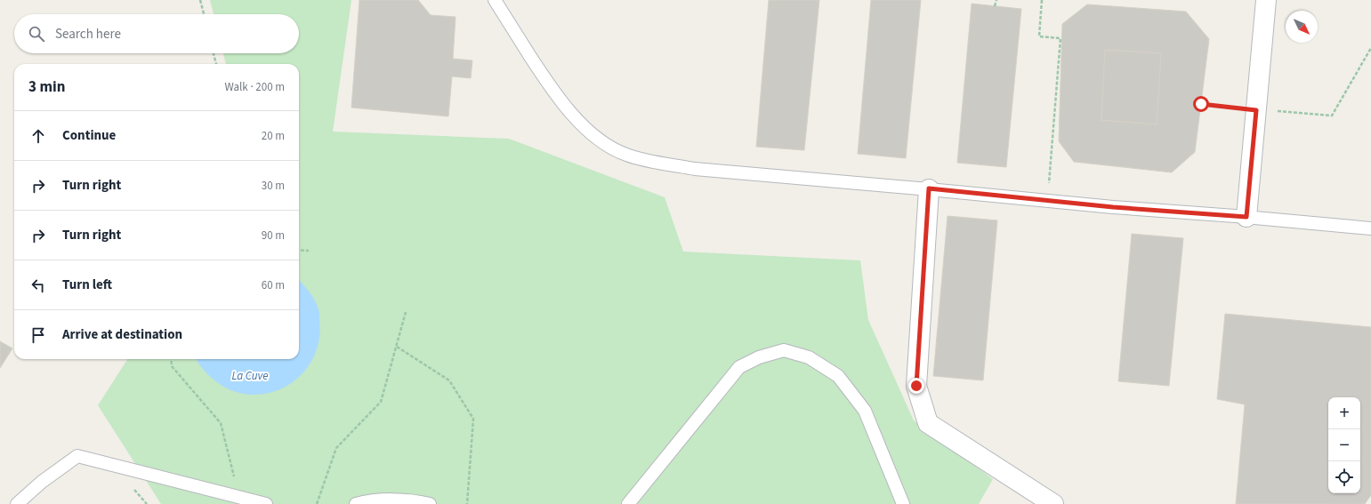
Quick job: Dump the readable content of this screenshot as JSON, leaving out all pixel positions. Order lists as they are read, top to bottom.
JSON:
{
  "water": ["La Cuve"],
  "north": "bottom right",
  "page": {
    "search": "Search here",
    "heading": ["3 min", "Walk · 200 m"],
    "list": [
      ["Continue", "20 m"],
      ["Turn right", "30 m"],
      ["Turn right", "90 m"],
      ["Turn left", "60 m"],
      "Arrive at destination"
    ],
    "map_buttons": ["+", "−"]
  }
}
